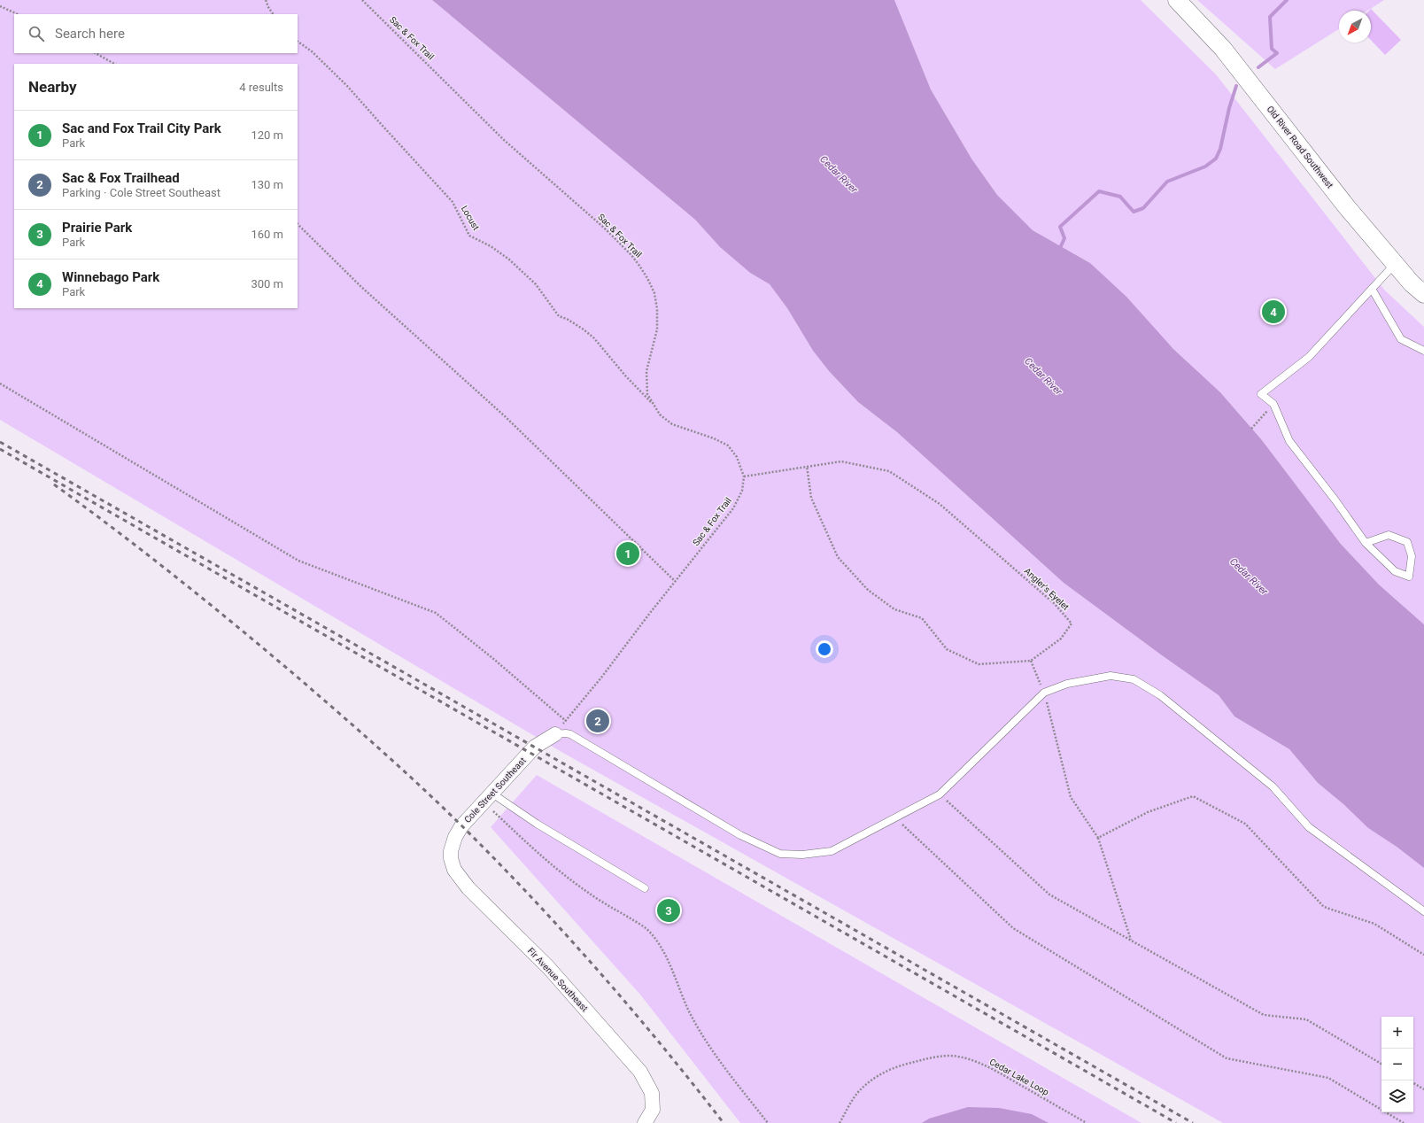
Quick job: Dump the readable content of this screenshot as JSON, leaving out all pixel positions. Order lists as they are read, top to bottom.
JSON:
{
  "streets": {
    "street": ["Old River Road Southwest", "Cole Street Southeast", "Fir Avenue Southeast"],
    "path": [
      "Sac & Fox Trail",
      "Locust",
      "Angler's Eyelet",
      "Cedar Lake Loop"
    ]
  },
  "crossings": [
    ["Sac & Fox Trail", "Locust"],
    ["Sac & Fox Trail", "Angler's Eyelet"],
    ["Sac & Fox Trail", "Cole Street Southeast"],
    ["Cole Street Southeast", "Fir Avenue Southeast"]
  ],
  "water": ["Cedar River"],
  "north": "bottom left",
  "page": {
    "search": "Search here",
    "heading": ["Nearby", "4 results"],
    "list": [
      {
        "mark": "1",
        "name": "Sac and Fox Trail City Park",
        "note": "Park",
        "value": "120 m"
      },
      {
        "mark": "2",
        "name": "Sac & Fox Trailhead",
        "note": "Parking · Cole Street Southeast",
        "value": "130 m"
      },
      {
        "mark": "3",
        "name": "Prairie Park",
        "note": "Park",
        "value": "160 m"
      },
      {
        "mark": "4",
        "name": "Winnebago Park",
        "note": "Park",
        "value": "300 m"
      }
    ],
    "pins": [
      "4",
      "1",
      "2",
      "3"
    ],
    "map_buttons": ["+", "−"]
  }
}
